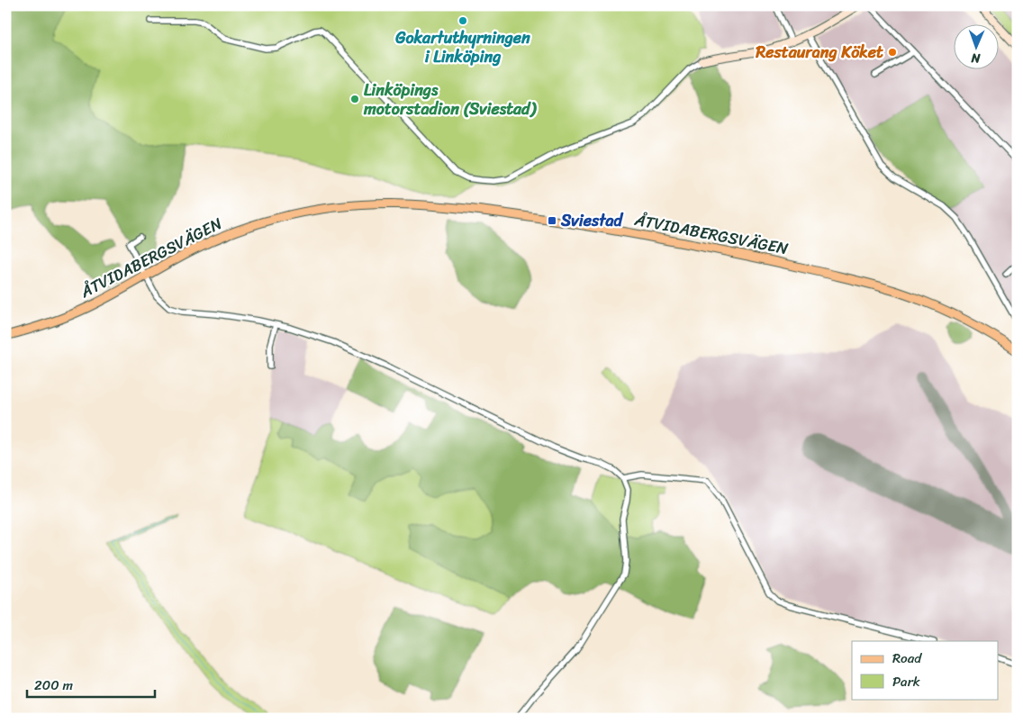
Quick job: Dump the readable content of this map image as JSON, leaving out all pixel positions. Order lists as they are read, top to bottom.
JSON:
{
  "streets": {
    "main road": ["ÅTVIDABERGSVÄGEN"]
  },
  "places": {
    "other": ["Gokartuthyrningen i Linköping", "Restaurang Köket", "Linköpings motorstadion (Sviestad)"],
    "transit": ["Sviestad"]
  },
  "legend": ["Road", "Park"],
  "scale_bar": "200 m",
  "north": "bottom"
}
